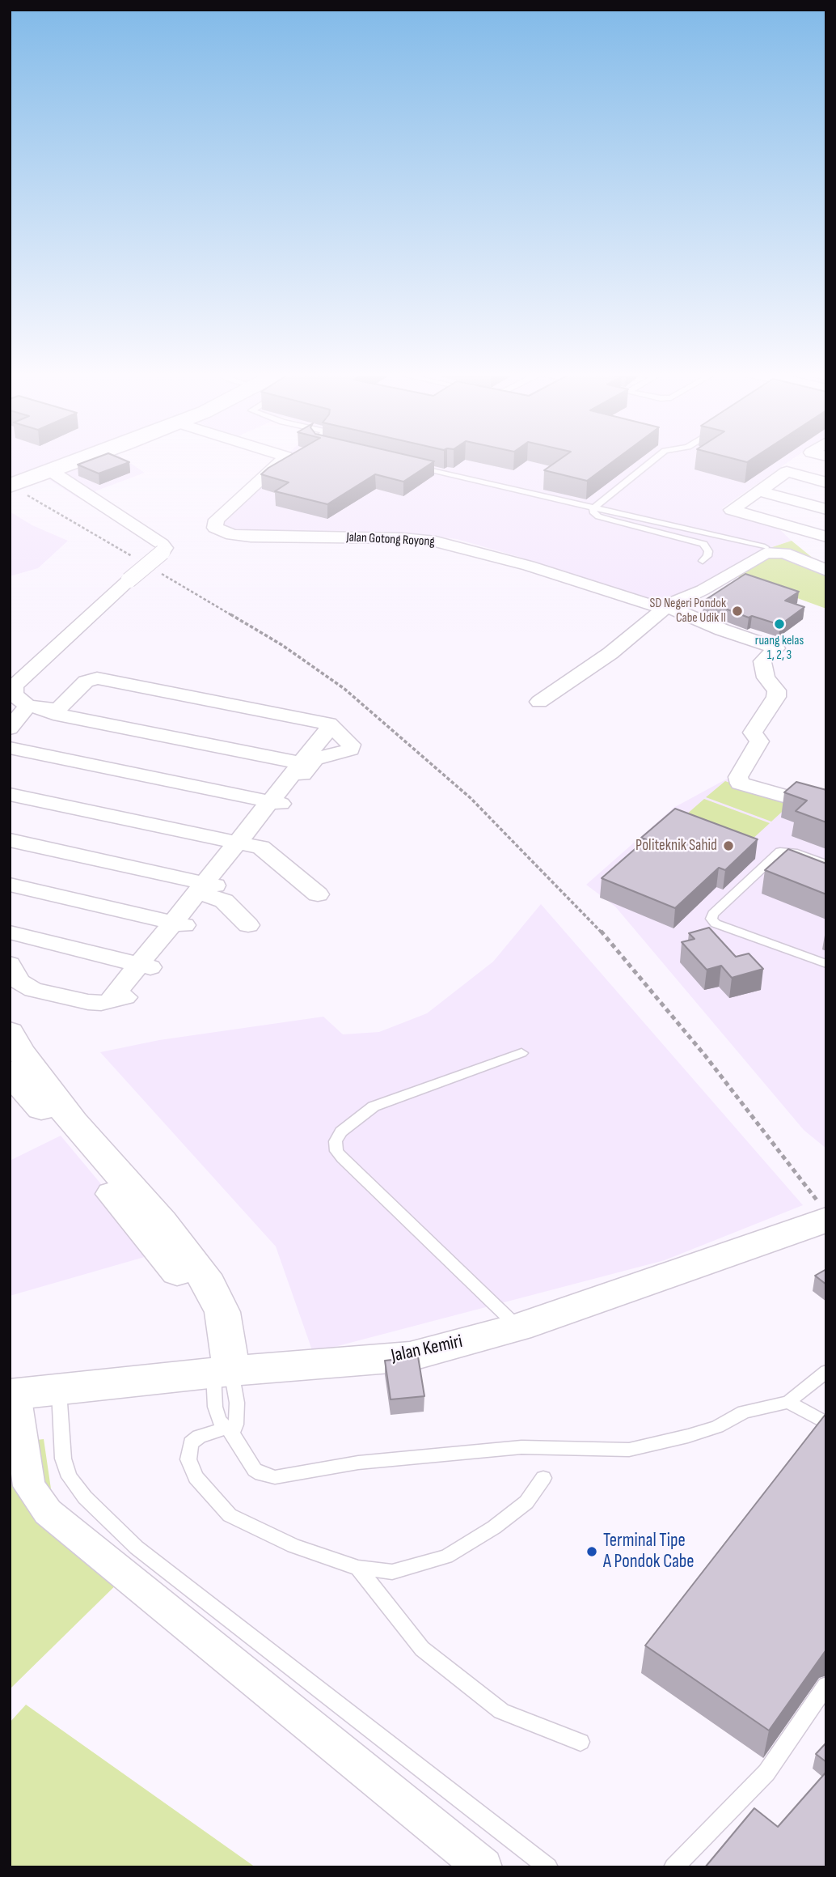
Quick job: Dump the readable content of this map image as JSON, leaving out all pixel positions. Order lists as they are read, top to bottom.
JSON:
{
  "streets": {
    "street": ["Jalan Gotong Royong", "Jalan Kemiri"]
  },
  "places": [
    "SD Negeri Pondok Cabe Udik II",
    "ruang kelas 1, 2, 3",
    "Politeknik Sahid",
    "Terminal Tipe A Pondok Cabe"
  ]
}
